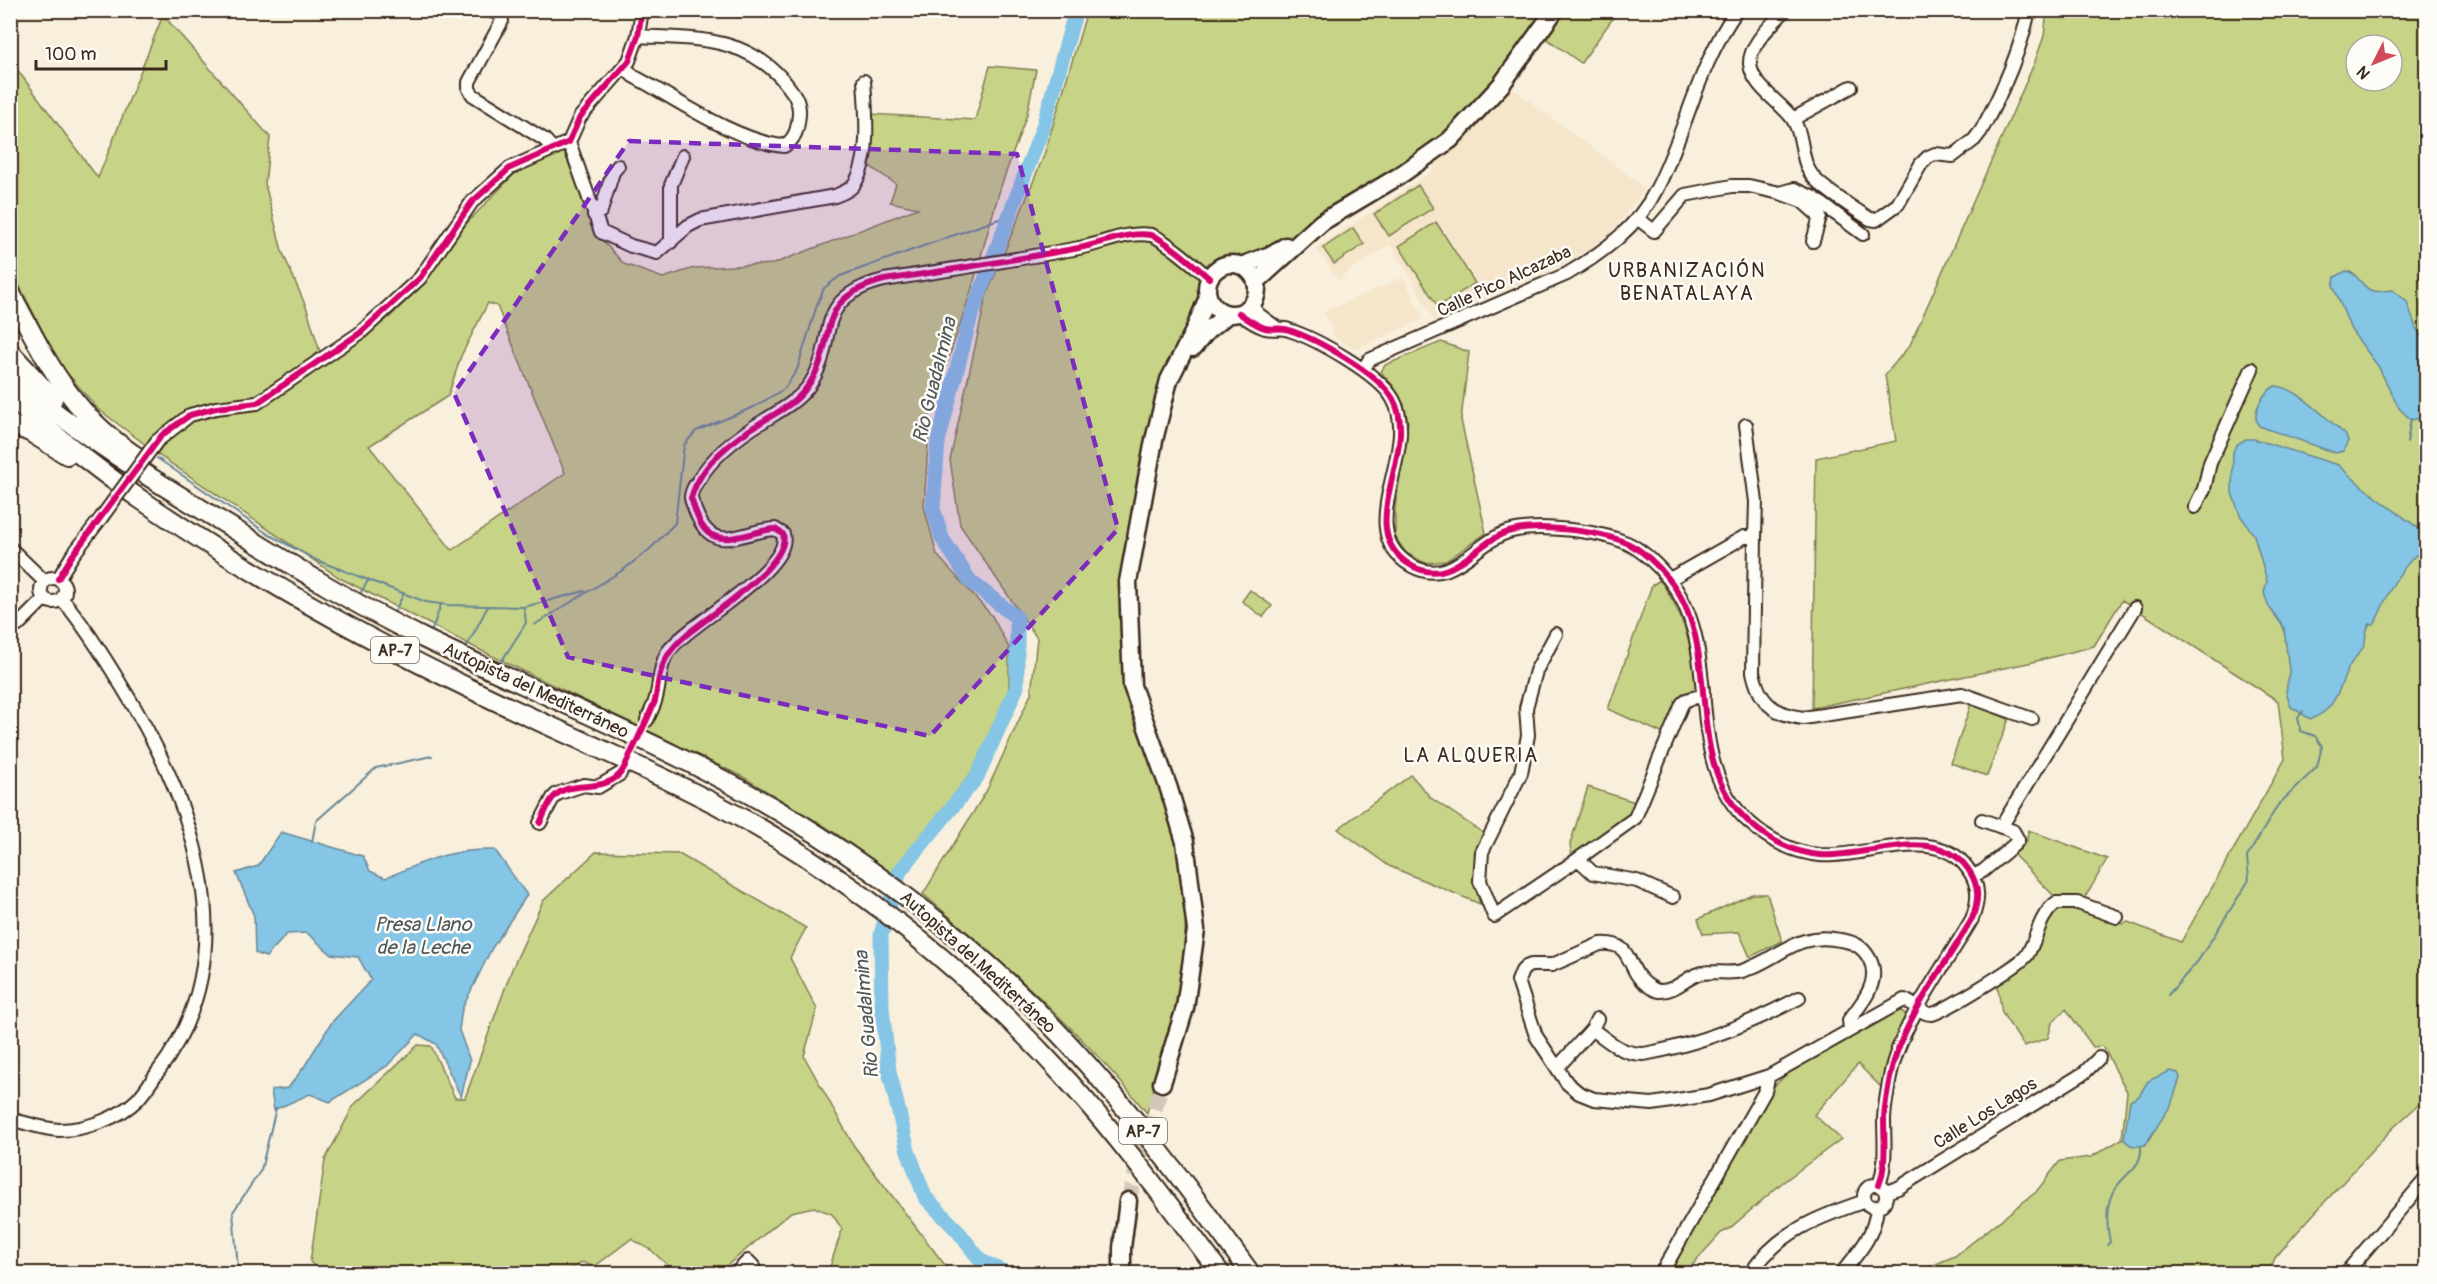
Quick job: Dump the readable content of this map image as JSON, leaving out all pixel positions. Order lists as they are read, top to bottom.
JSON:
{
  "streets": {
    "highway": ["AP-7", "Autopista del Mediterráneo"],
    "street": ["Calle Pico Alcazaba", "Calle Los Lagos"]
  },
  "districts": ["URBANIZACIÓN BENATALAYA", "LA ALQUERIA"],
  "water": ["Rio Guadalmina", "Presa Llano de la Leche"],
  "scale_bar": "100 m",
  "north": "bottom left"
}
